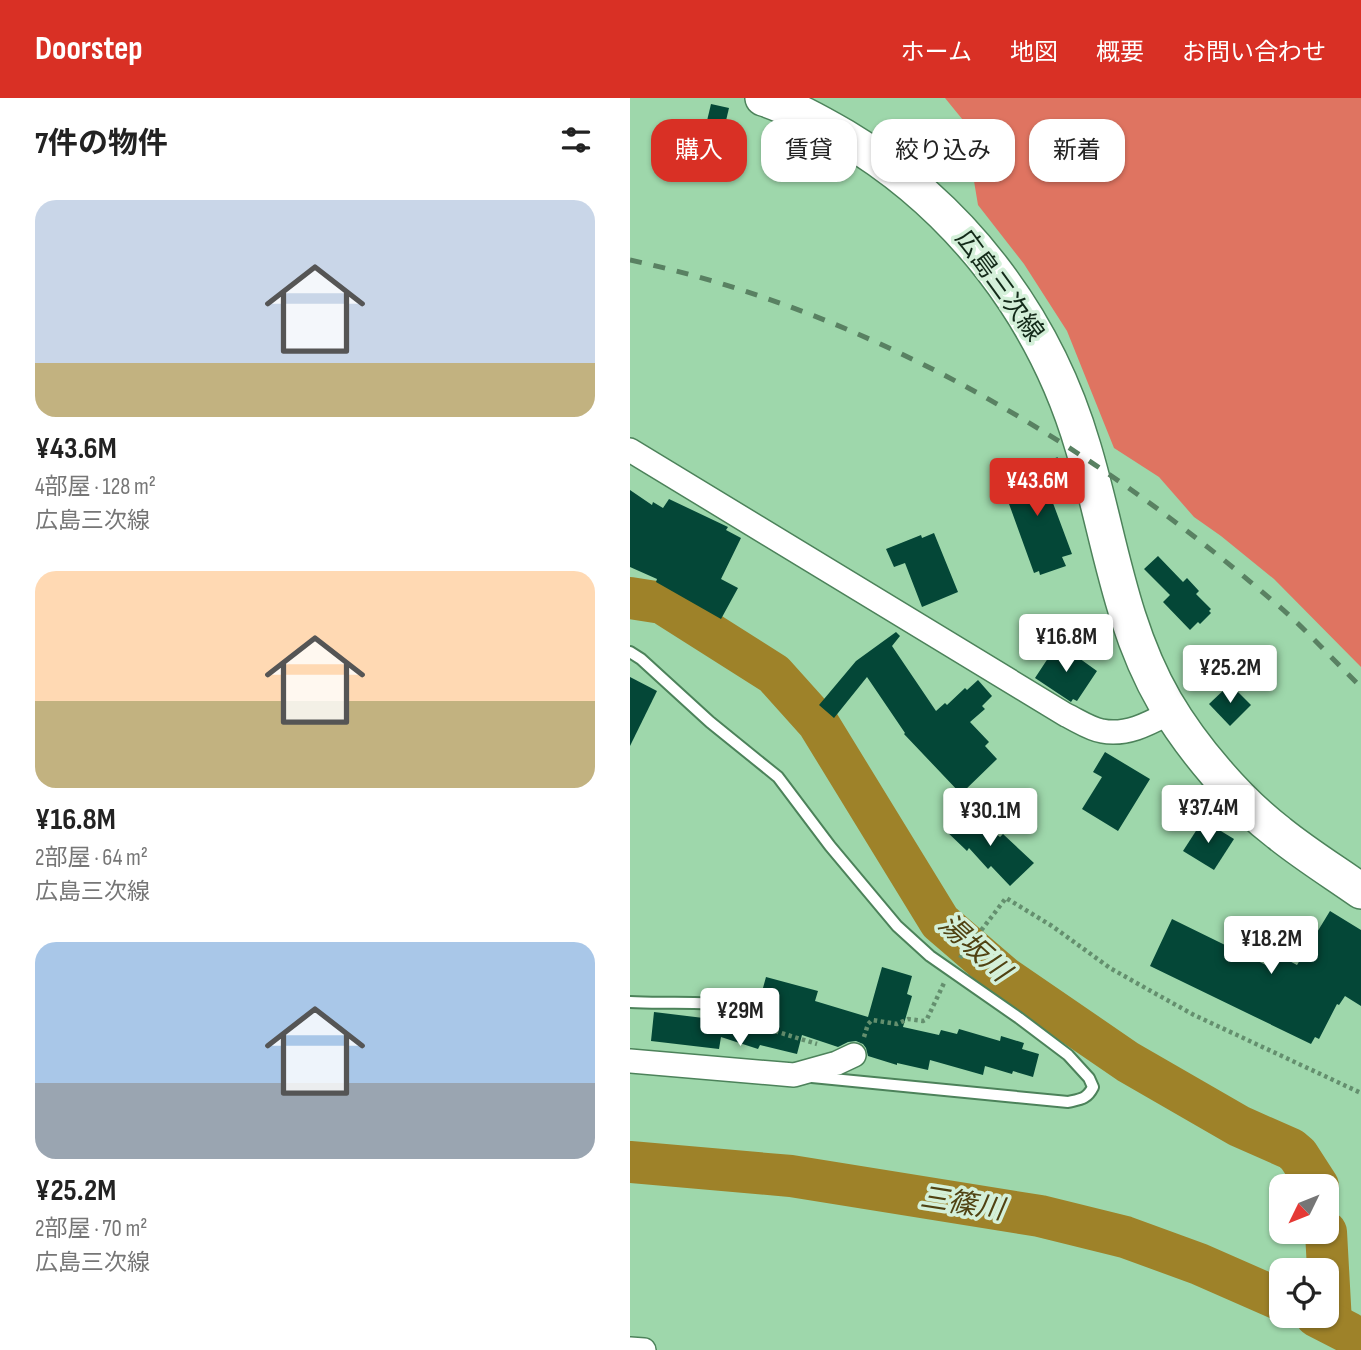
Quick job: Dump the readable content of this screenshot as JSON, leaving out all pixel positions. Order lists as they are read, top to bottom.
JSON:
{
  "streets": {
    "main road": ["広島三次線"]
  },
  "water": ["湯坂川", "三篠川"],
  "north": "bottom left",
  "page": {
    "header": "Doorstep",
    "nav": [
      "ホーム",
      "地図",
      "概要",
      "お問い合わせ"
    ],
    "heading": "7件の物件",
    "chip": [
      "購入",
      "賃貸",
      "絞り込み",
      "新着"
    ],
    "list": [
      {
        "name": "¥43.6M",
        "note": "4部屋 · 128 m² · 広島三次線"
      },
      {
        "name": "¥16.8M",
        "note": "2部屋 · 64 m² · 広島三次線"
      },
      {
        "name": "¥25.2M",
        "note": "2部屋 · 70 m² · 広島三次線"
      }
    ],
    "price": [
      "¥43.6M",
      "¥16.8M",
      "¥25.2M",
      "¥37.4M",
      "¥30.1M",
      "¥18.2M",
      "¥29M"
    ]
  }
}
